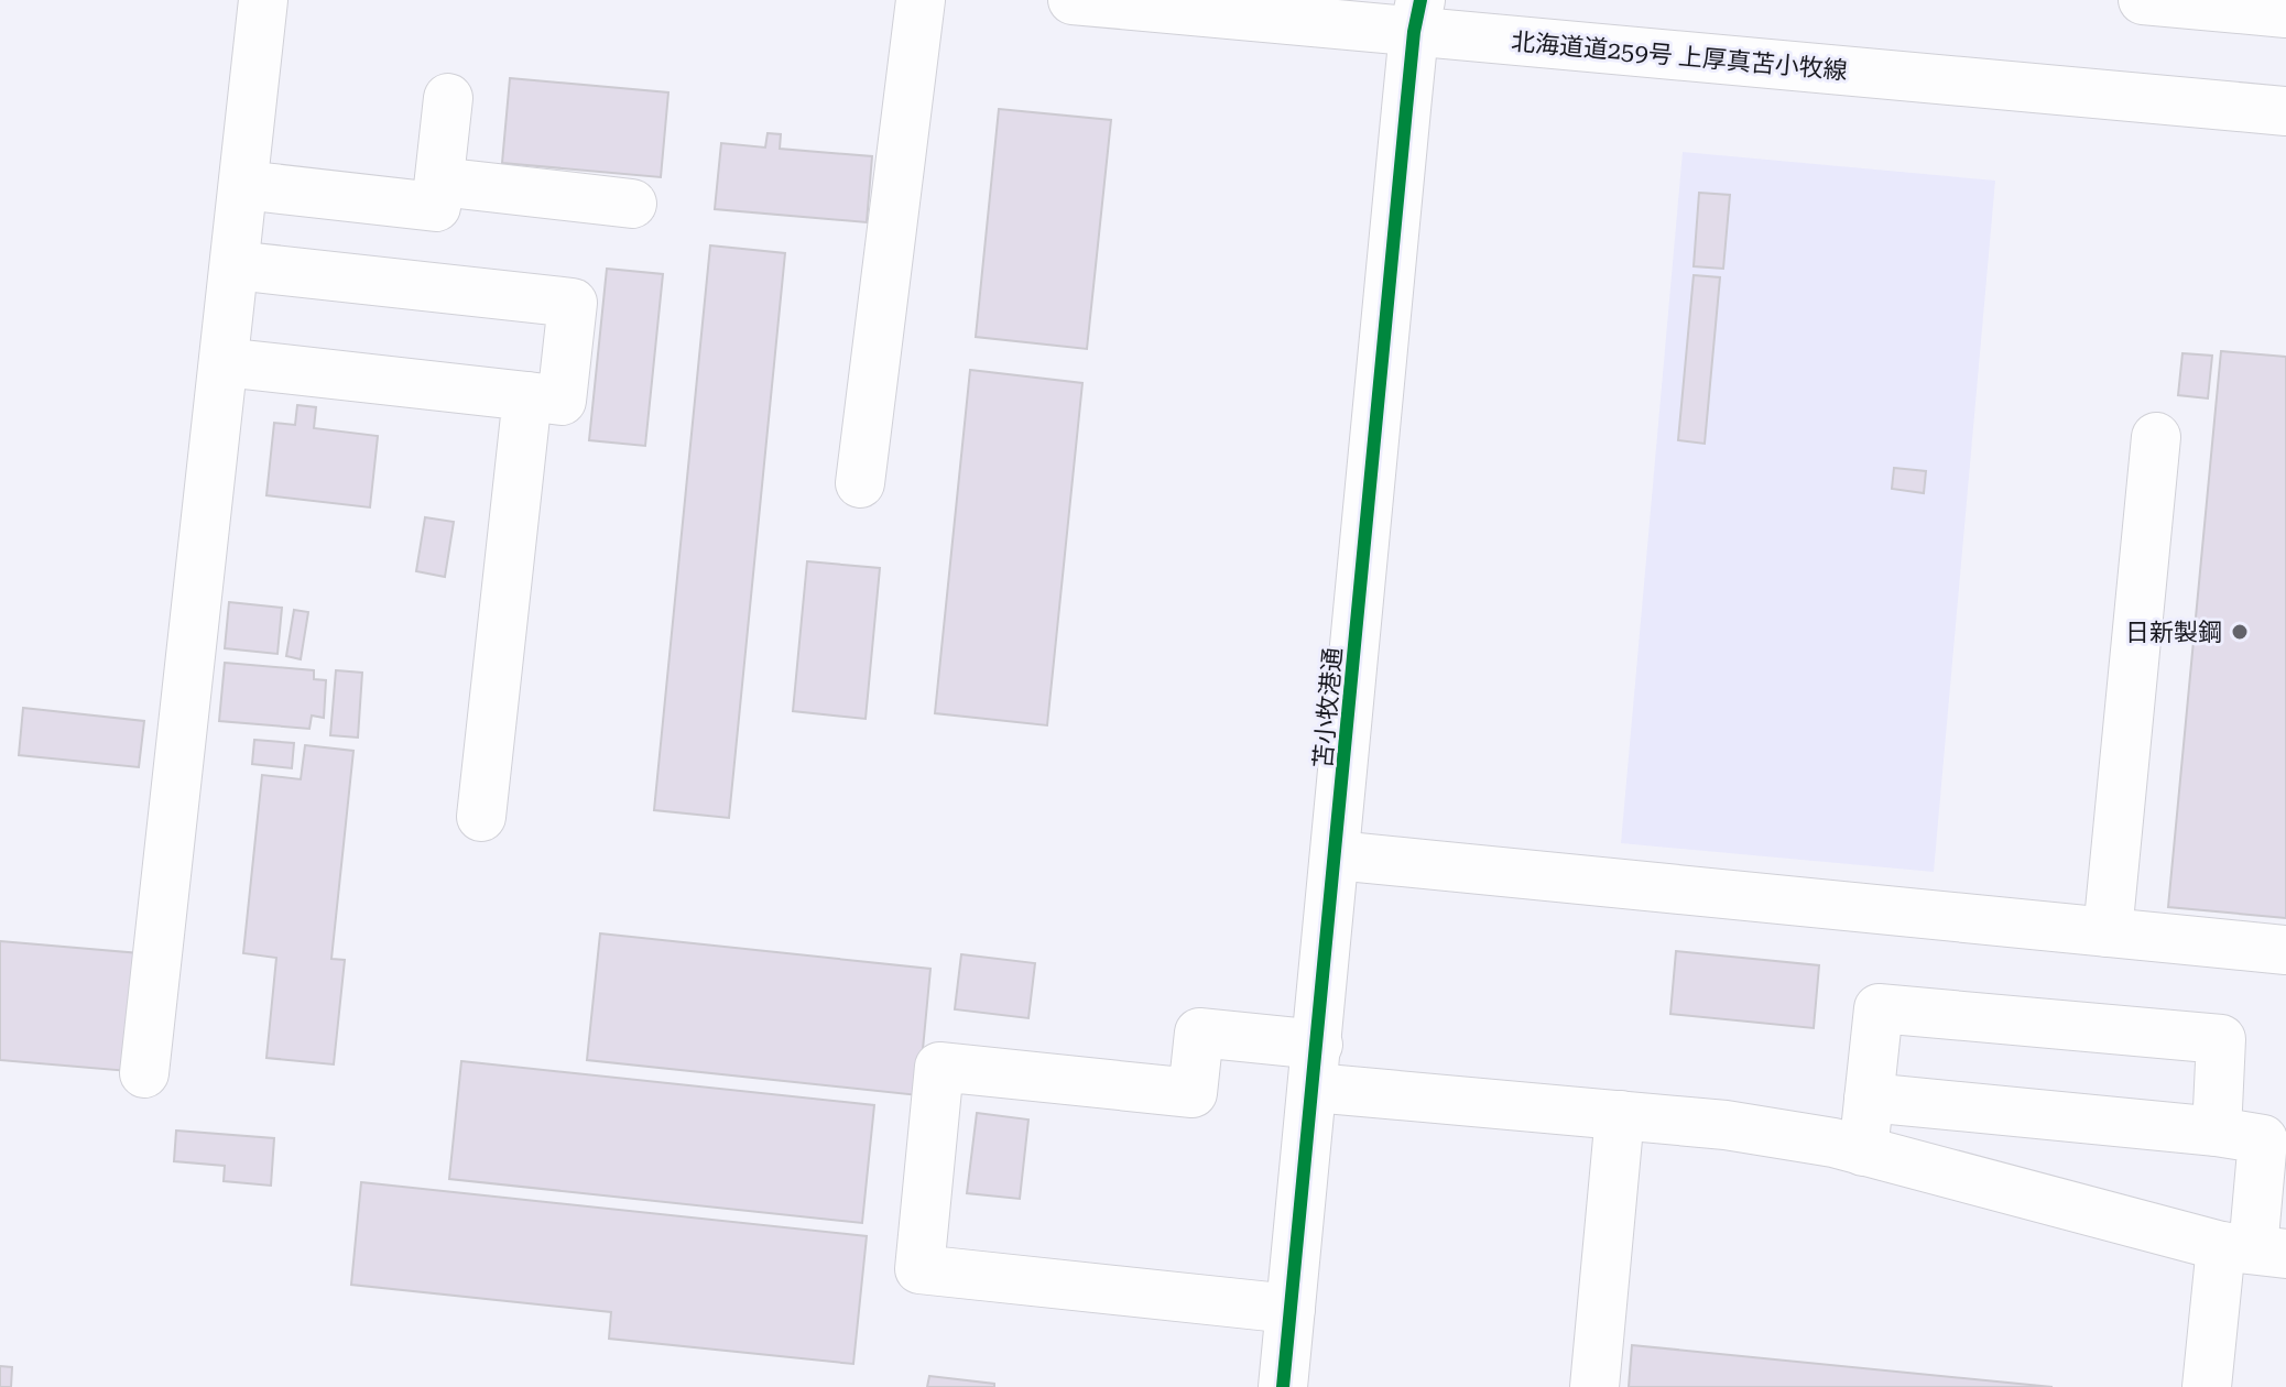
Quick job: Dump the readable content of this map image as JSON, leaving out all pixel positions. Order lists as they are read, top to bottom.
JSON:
{
  "streets": {
    "main road": ["北海道道259号 上厚真苫小牧線", "苫小牧港通"]
  },
  "crossings": [
    ["北海道道259号 上厚真苫小牧線", "苫小牧港通"]
  ],
  "places": ["日新製鋼"]
}
